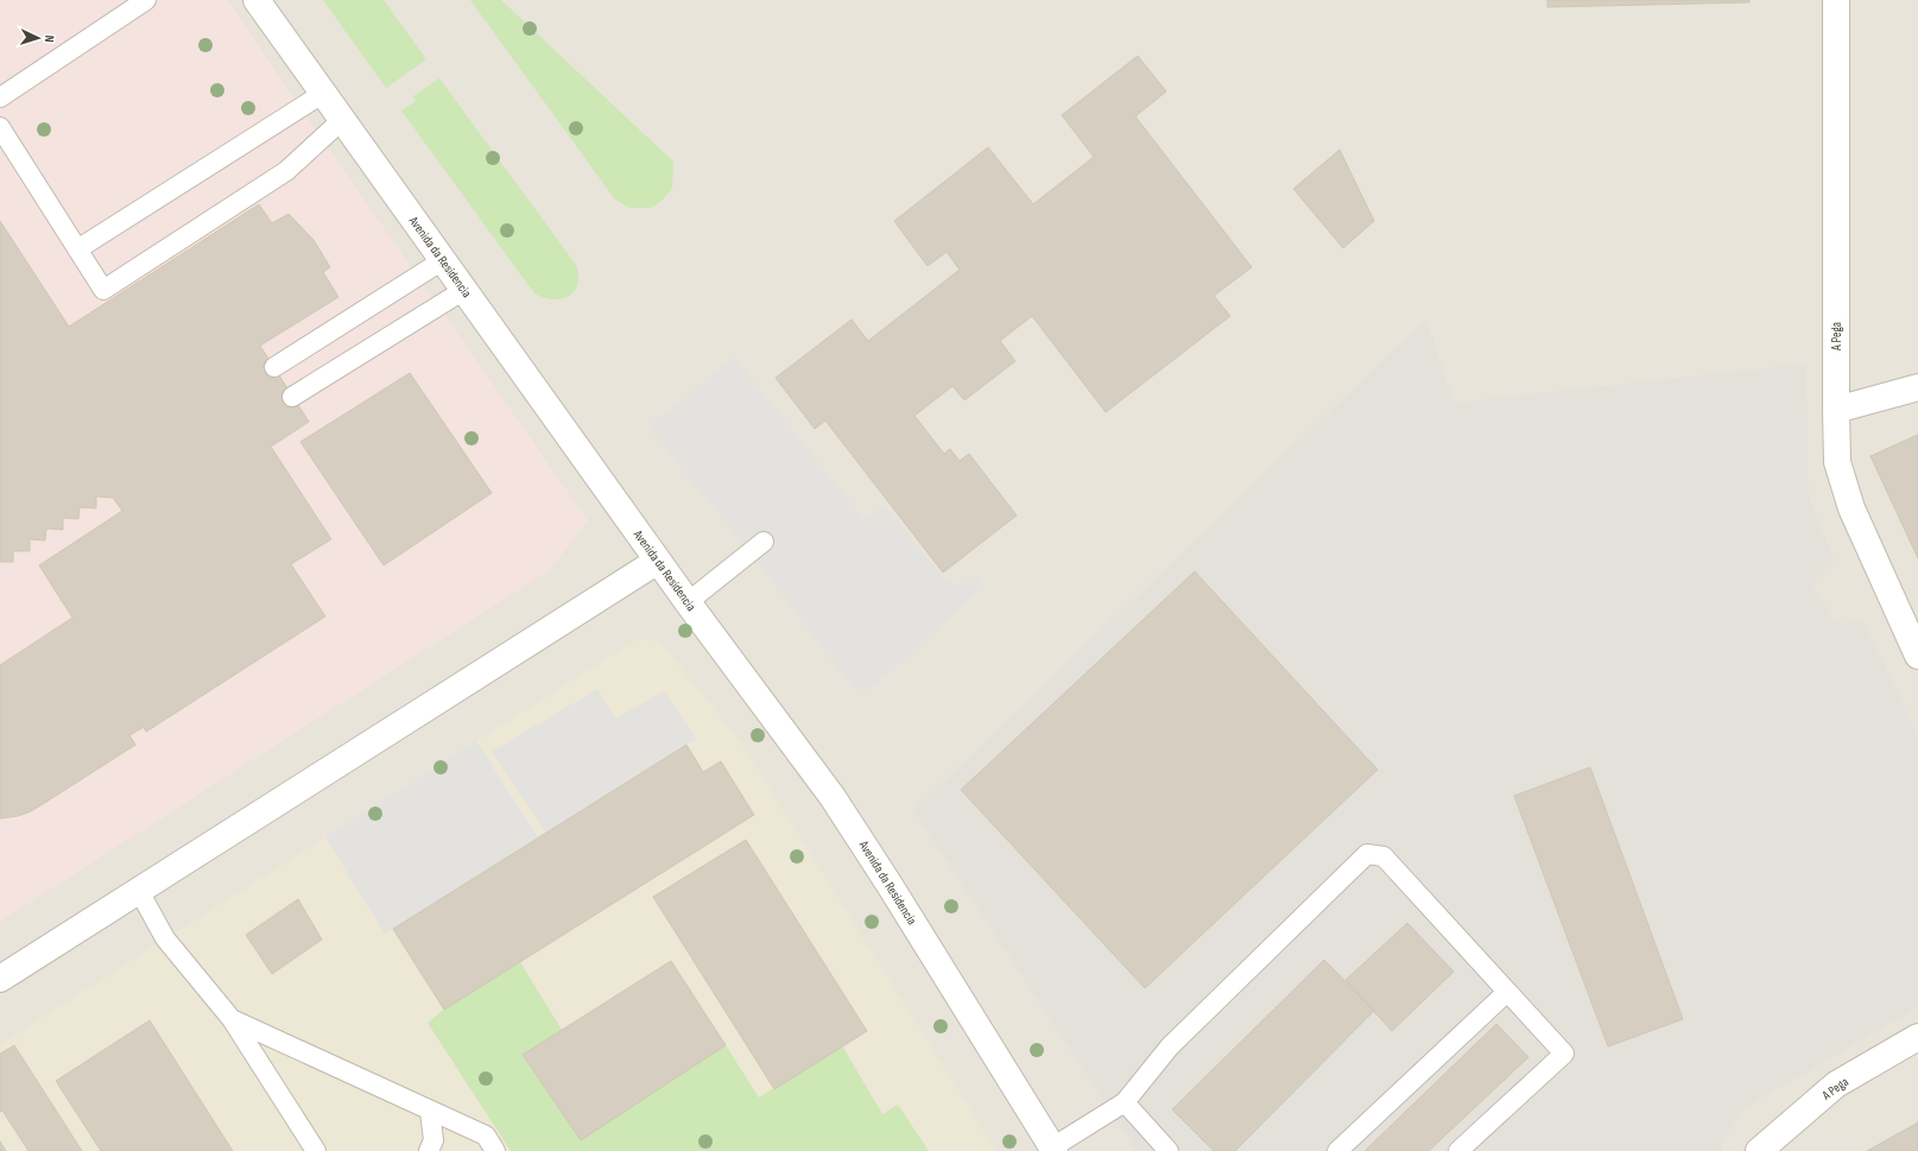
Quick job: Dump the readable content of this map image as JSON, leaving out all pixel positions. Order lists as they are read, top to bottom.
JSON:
{
  "streets": {
    "street": ["Avenida da Residencia", "A Pega"]
  },
  "north": "right"
}
